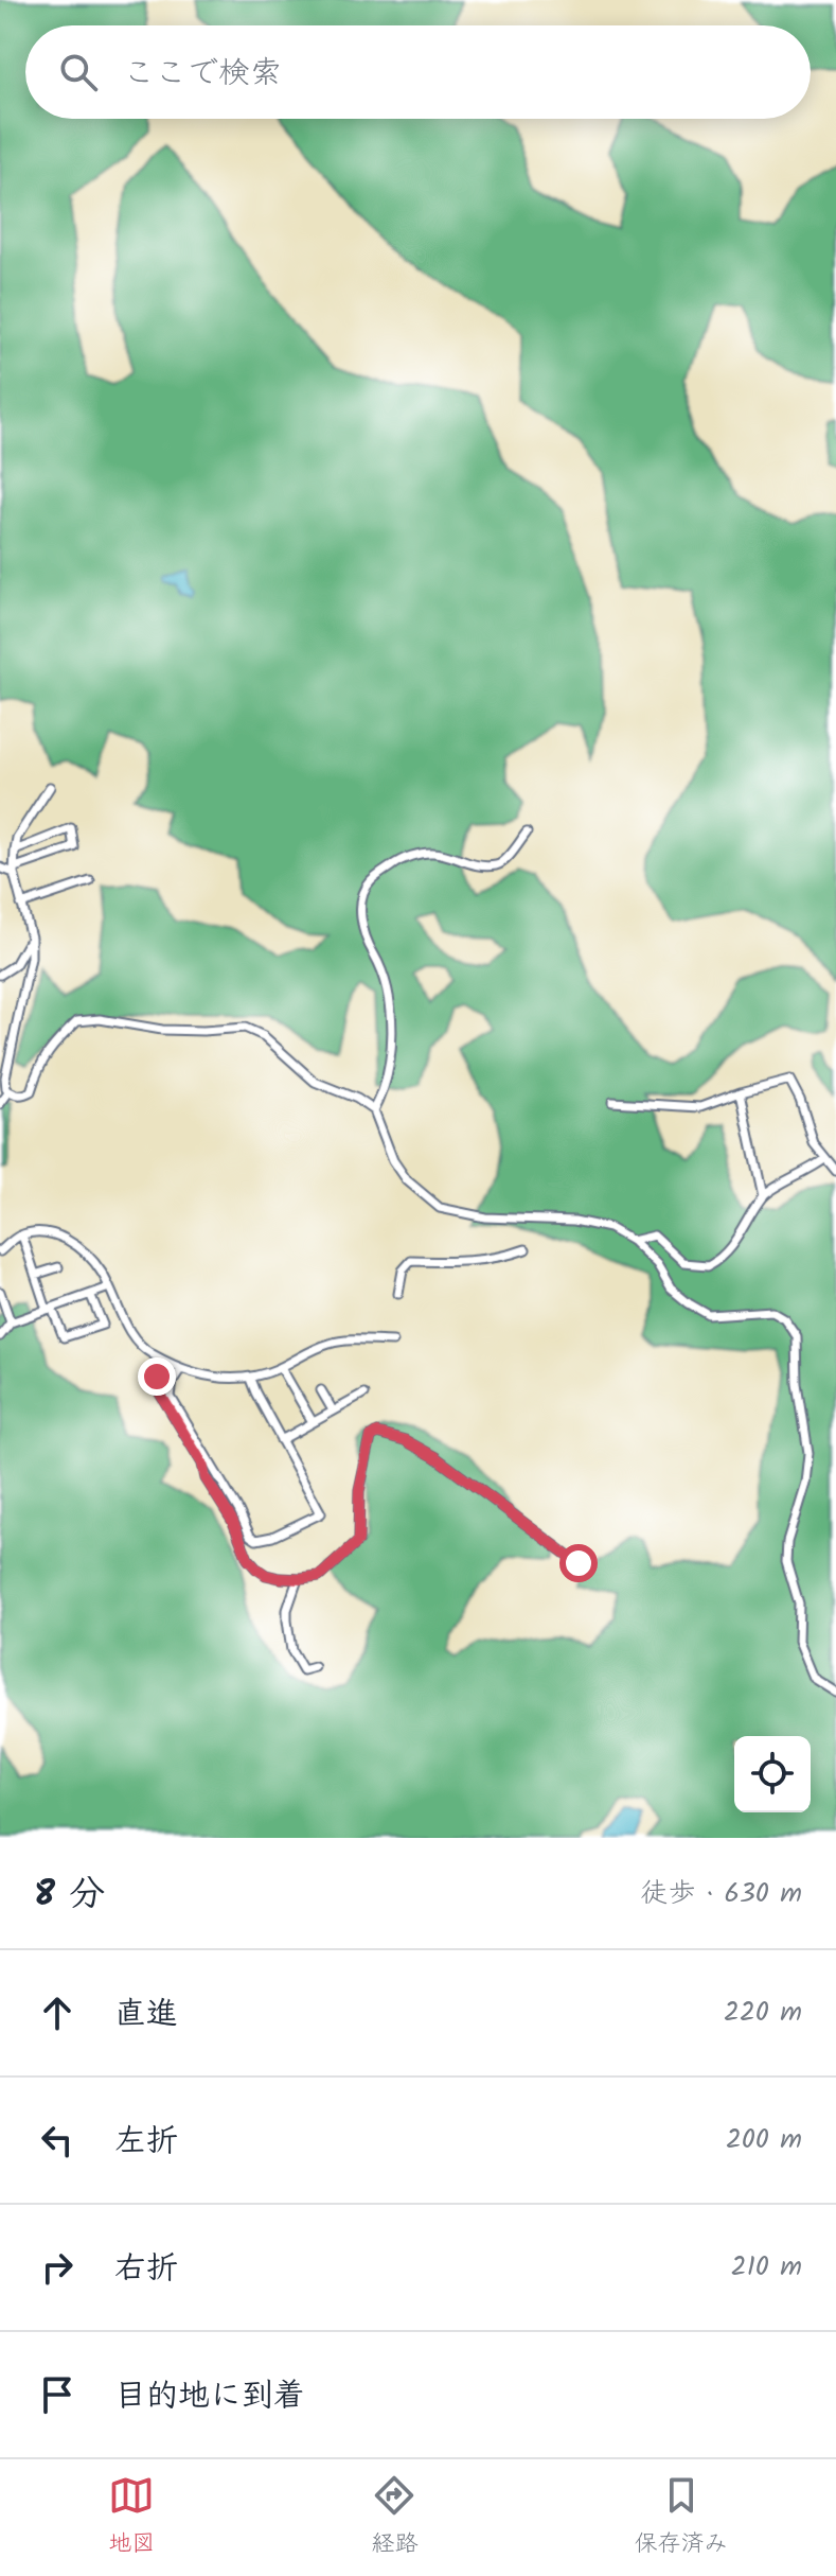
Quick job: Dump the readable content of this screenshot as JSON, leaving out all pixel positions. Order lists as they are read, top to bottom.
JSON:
{
  "page": {
    "search": "ここで検索",
    "heading": ["8 分", "徒歩 · 630 m"],
    "list": [
      ["直進", "220 m"],
      ["左折", "200 m"],
      ["右折", "210 m"],
      "目的地に到着"
    ],
    "nav": ["地図", "経路", "保存済み"]
  }
}
